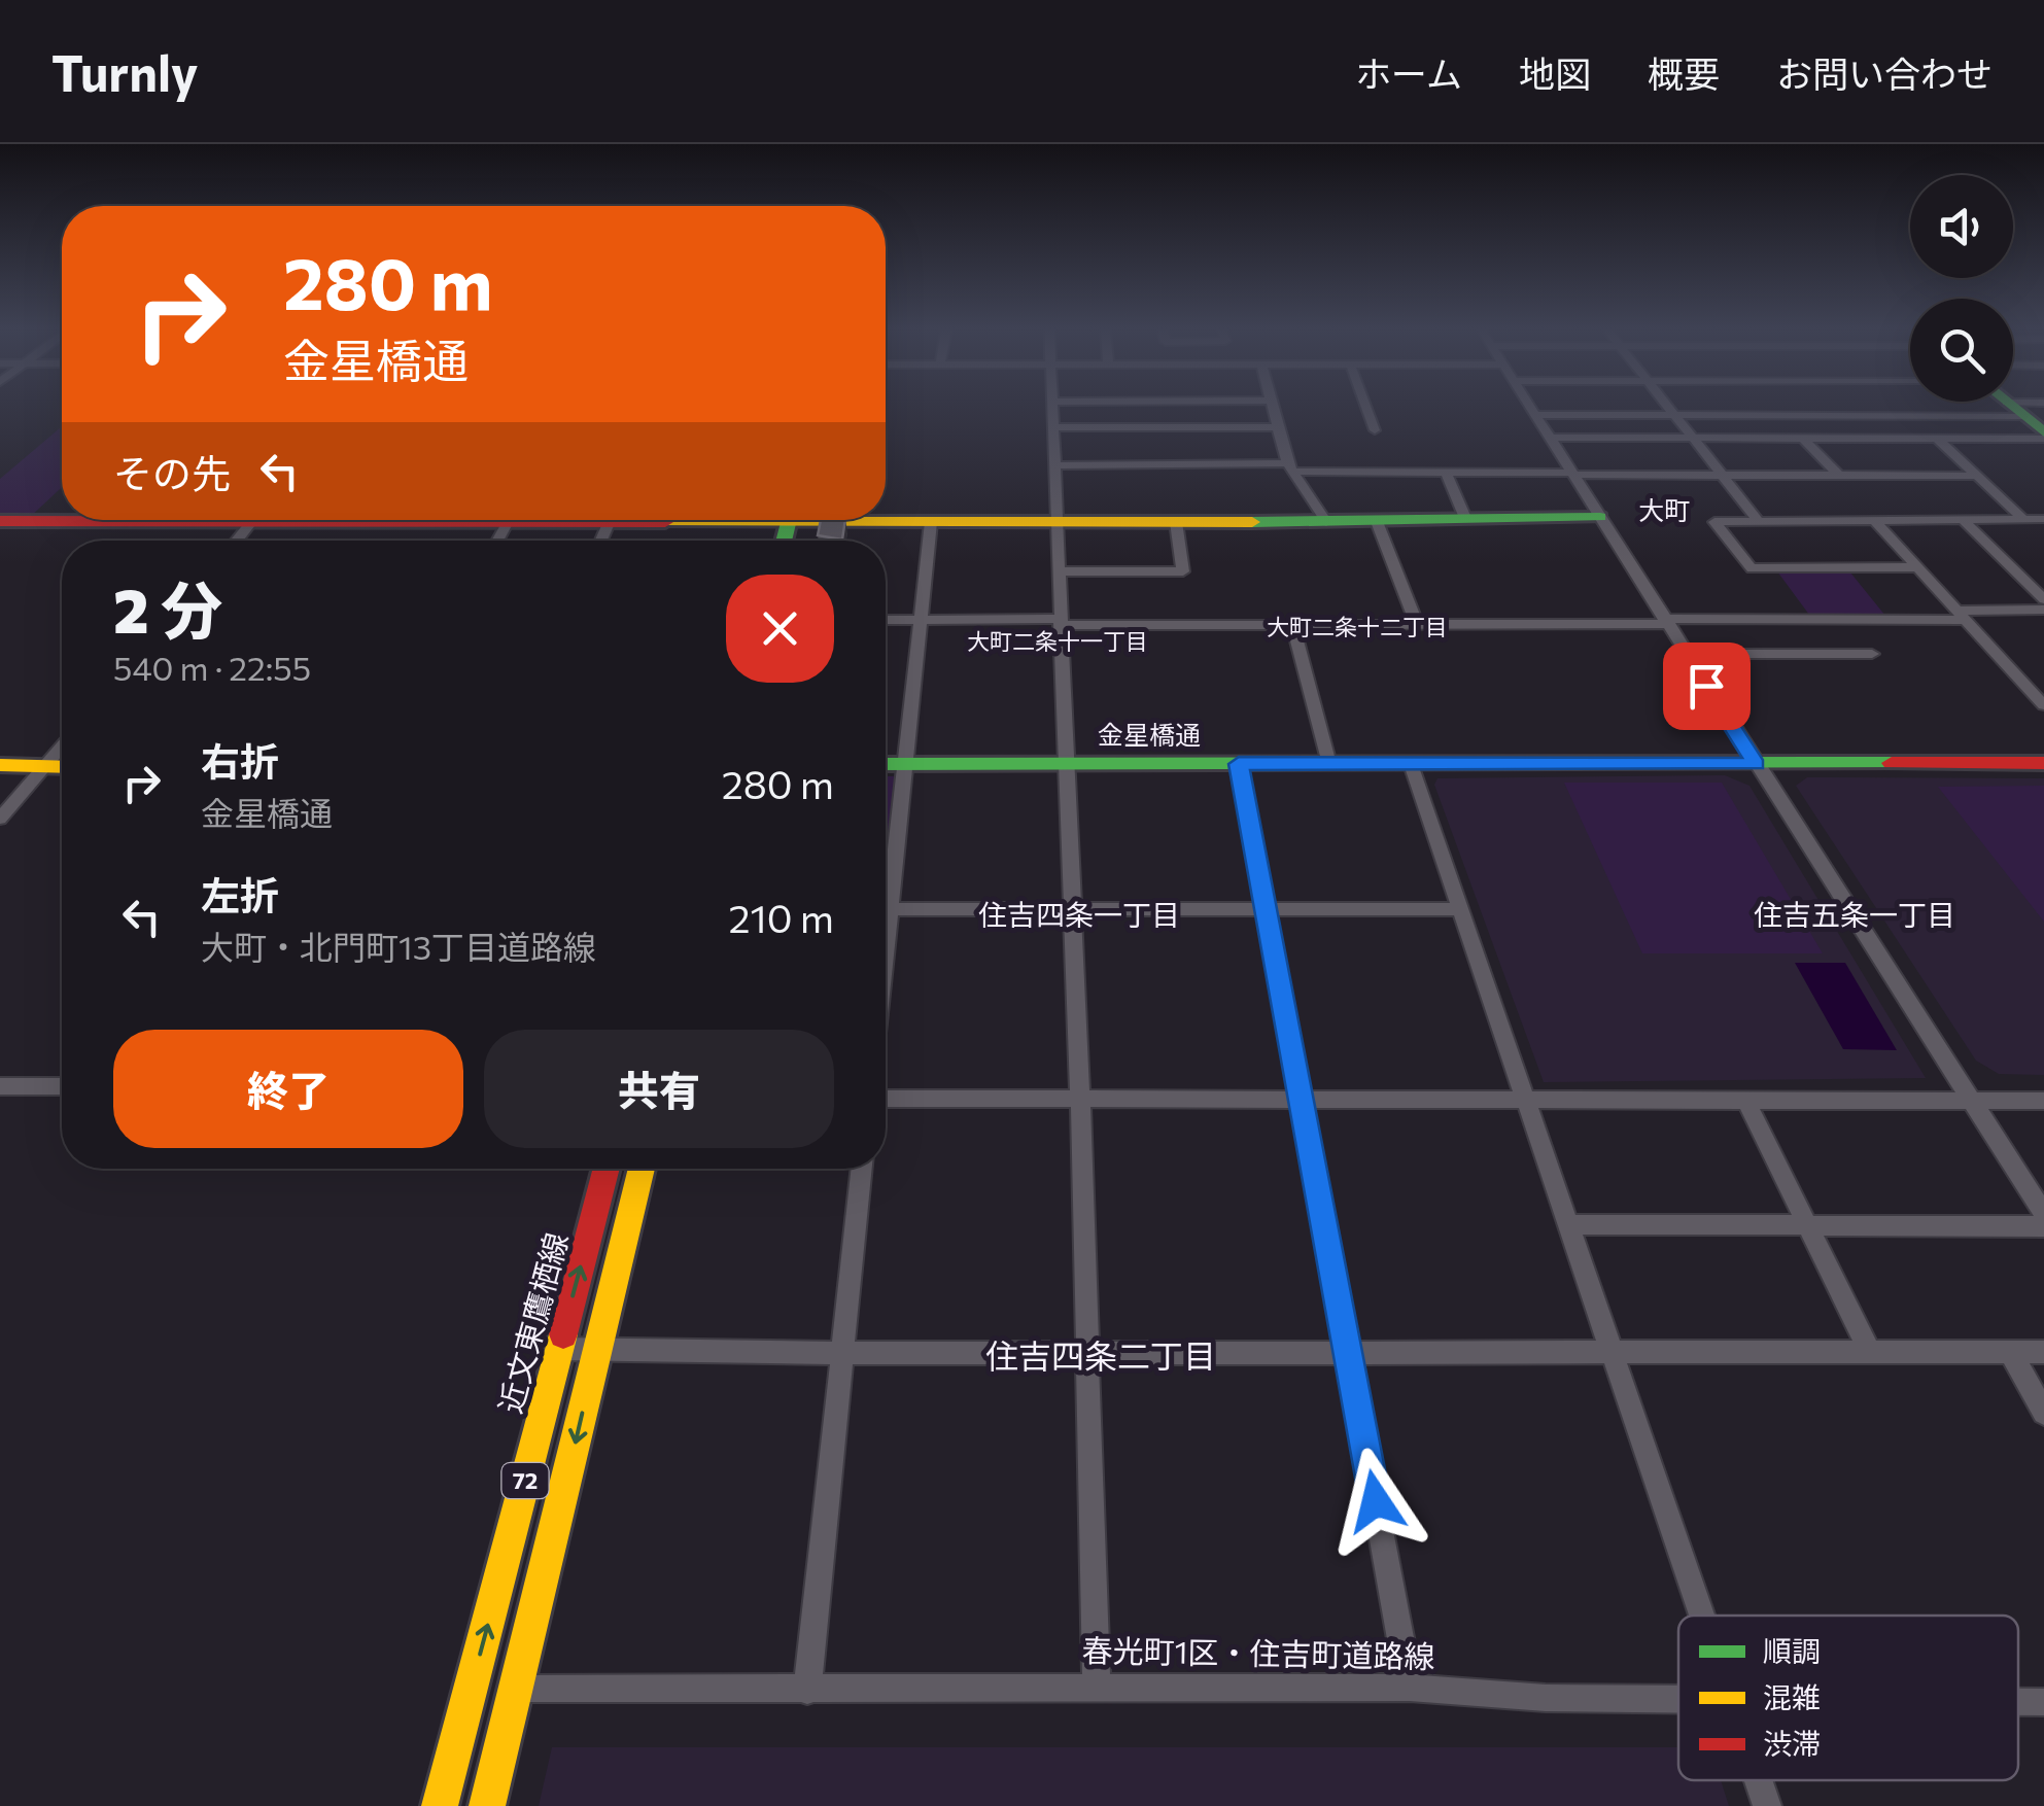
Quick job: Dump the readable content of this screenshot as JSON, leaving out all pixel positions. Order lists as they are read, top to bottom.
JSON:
{
  "streets": {
    "street": [
      "金星橋通",
      "近文東鷹栖線",
      "72",
      "春光町1区・住吉町道路線"
    ]
  },
  "crossings": [
    ["近文東鷹栖線", "春光町1区・住吉町道路線"],
    ["72", "春光町1区・住吉町道路線"]
  ],
  "districts": [
    "大町",
    "大町二条十二丁目",
    "大町二条十一丁目",
    "住吉四条一丁目",
    "住吉五条一丁目",
    "住吉四条二丁目"
  ],
  "legend": ["順調", "混雑", "渋滞"],
  "page": {
    "header": "Turnly",
    "nav": [
      "ホーム",
      "地図",
      "概要",
      "お問い合わせ"
    ],
    "turn": ["280 m", "金星橋通"],
    "then": "その先",
    "heading": ["2 分", "540 m · 22:55"],
    "list": [
      {
        "name": "右折",
        "note": "金星橋通",
        "value": "280 m"
      },
      {
        "name": "左折",
        "note": "大町・北門町13丁目道路線",
        "value": "210 m"
      }
    ],
    "buttons": ["終了", "共有"]
  }
}
